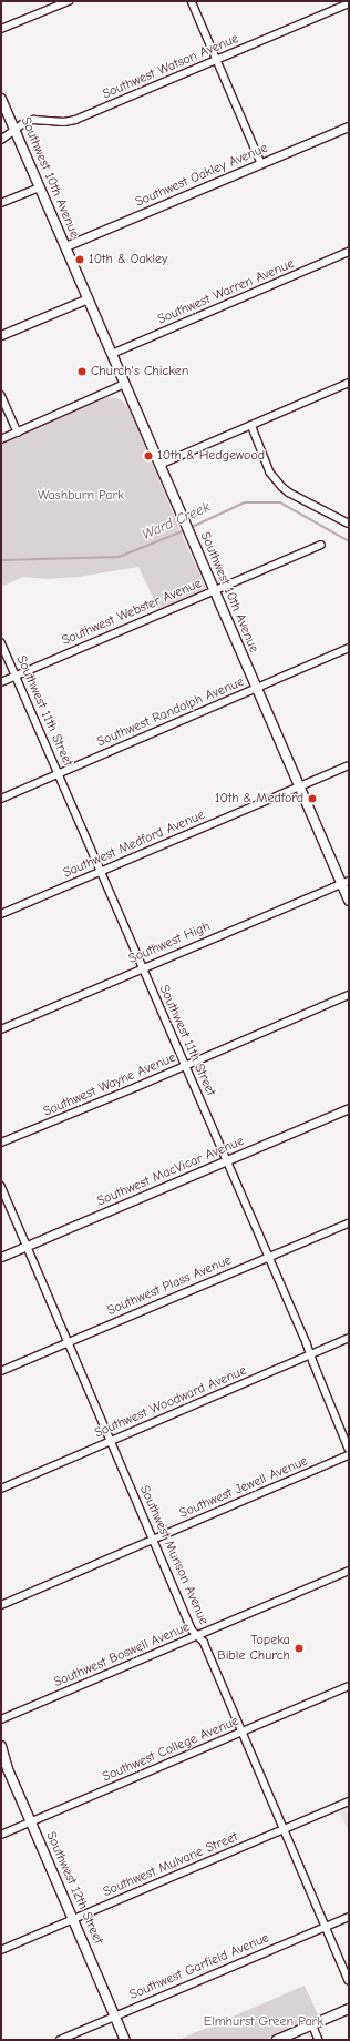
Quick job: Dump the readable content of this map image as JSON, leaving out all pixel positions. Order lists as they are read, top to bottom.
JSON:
{
  "streets": {
    "main road": ["Southwest 10th Avenue", "Southwest 12th Street"],
    "street": [
      "Southwest Watson Avenue",
      "Southwest Oakley Avenue",
      "Southwest Warren Avenue",
      "Southwest Webster Avenue",
      "Southwest 11th Street",
      "Southwest Randolph Avenue",
      "Southwest Medford Avenue",
      "Southwest High",
      "Southwest Wayne Avenue",
      "Southwest MacVicar Avenue",
      "Southwest Plass Avenue",
      "Southwest Woodward Avenue",
      "Southwest Jewell Avenue",
      "Southwest Munson Avenue",
      "Southwest Boswell Avenue",
      "Southwest College Avenue",
      "Southwest Mulvane Street",
      "Southwest Garfield Avenue"
    ]
  },
  "crossings": [
    ["Southwest Watson Avenue", "Southwest 10th Avenue"],
    ["Southwest Oakley Avenue", "Southwest 10th Avenue"],
    ["Southwest 10th Avenue", "Southwest Warren Avenue"],
    ["Southwest 10th Avenue", "Southwest Webster Avenue"],
    ["Southwest 10th Avenue", "Southwest Randolph Avenue"],
    ["Southwest 10th Avenue", "Southwest Medford Avenue"],
    ["Southwest 10th Avenue", "Southwest High"],
    ["Southwest Webster Avenue", "Southwest 11th Street"],
    ["Southwest 11th Street", "Southwest Randolph Avenue"],
    ["Southwest 11th Street", "Southwest Medford Avenue"],
    ["Southwest 11th Street", "Southwest High"],
    ["Southwest 11th Street", "Southwest Wayne Avenue"],
    ["Southwest 11th Street", "Southwest MacVicar Avenue"],
    ["Southwest 11th Street", "Southwest Plass Avenue"],
    ["Southwest 11th Street", "Southwest Woodward Avenue"],
    ["Southwest MacVicar Avenue", "Southwest Munson Avenue"],
    ["Southwest Plass Avenue", "Southwest Munson Avenue"],
    ["Southwest Woodward Avenue", "Southwest Munson Avenue"],
    ["Southwest Jewell Avenue", "Southwest Munson Avenue"],
    ["Southwest Munson Avenue", "Southwest Boswell Avenue"],
    ["Southwest Munson Avenue", "Southwest College Avenue"],
    ["Southwest Munson Avenue", "Southwest Mulvane Street"],
    ["Southwest Munson Avenue", "Southwest Garfield Avenue"],
    ["Southwest College Avenue", "Southwest 12th Street"],
    ["Southwest Mulvane Street", "Southwest 12th Street"],
    ["Southwest 12th Street", "Southwest Garfield Avenue"]
  ],
  "water": ["Ward Creek"],
  "parks": ["Washburn Park", "Elmhurst Green Park"],
  "places": [
    "10th & Oakley",
    "Church's Chicken",
    "10th & Hedgewood",
    "10th & Medford",
    "Topeka Bible Church"
  ]
}
